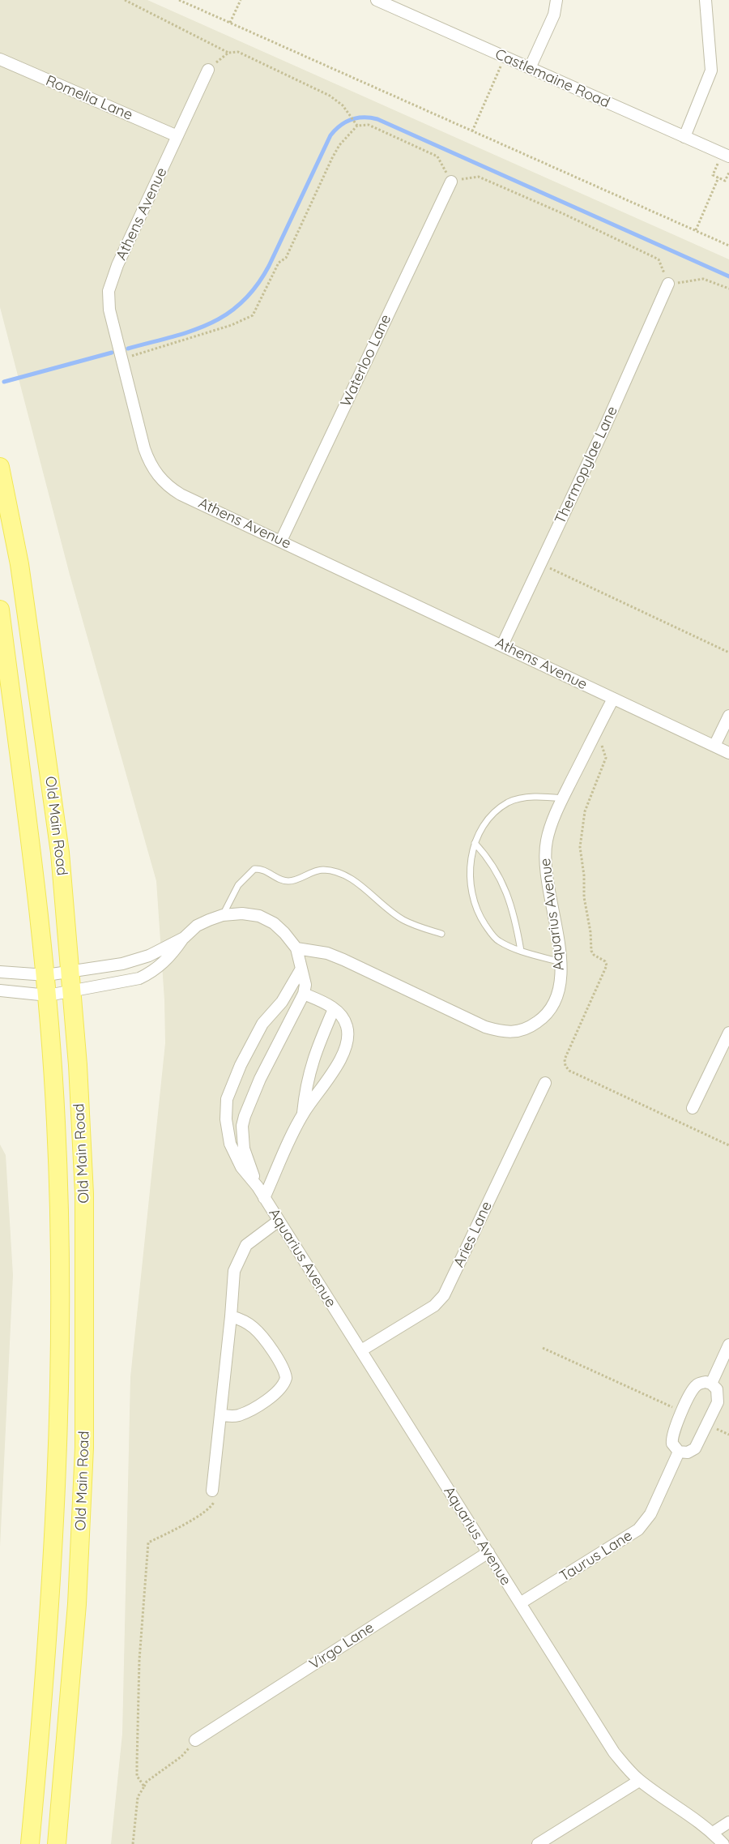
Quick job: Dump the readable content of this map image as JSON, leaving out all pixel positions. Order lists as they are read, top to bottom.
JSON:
{
  "streets": {
    "main road": ["Old Main Road"],
    "street": [
      "Castlemaine Road",
      "Romelia Lane",
      "Athens Avenue",
      "Waterloo Lane",
      "Thermopylae Lane",
      "Aquarius Avenue",
      "Aries Lane",
      "Taurus Lane",
      "Virgo Lane"
    ]
  },
  "crossings": [
    ["Romelia Lane", "Athens Avenue"],
    ["Athens Avenue", "Waterloo Lane"],
    ["Athens Avenue", "Thermopylae Lane"],
    ["Athens Avenue", "Aquarius Avenue"],
    ["Aquarius Avenue", "Aries Lane"],
    ["Aquarius Avenue", "Taurus Lane"],
    ["Aquarius Avenue", "Virgo Lane"]
  ]
}
